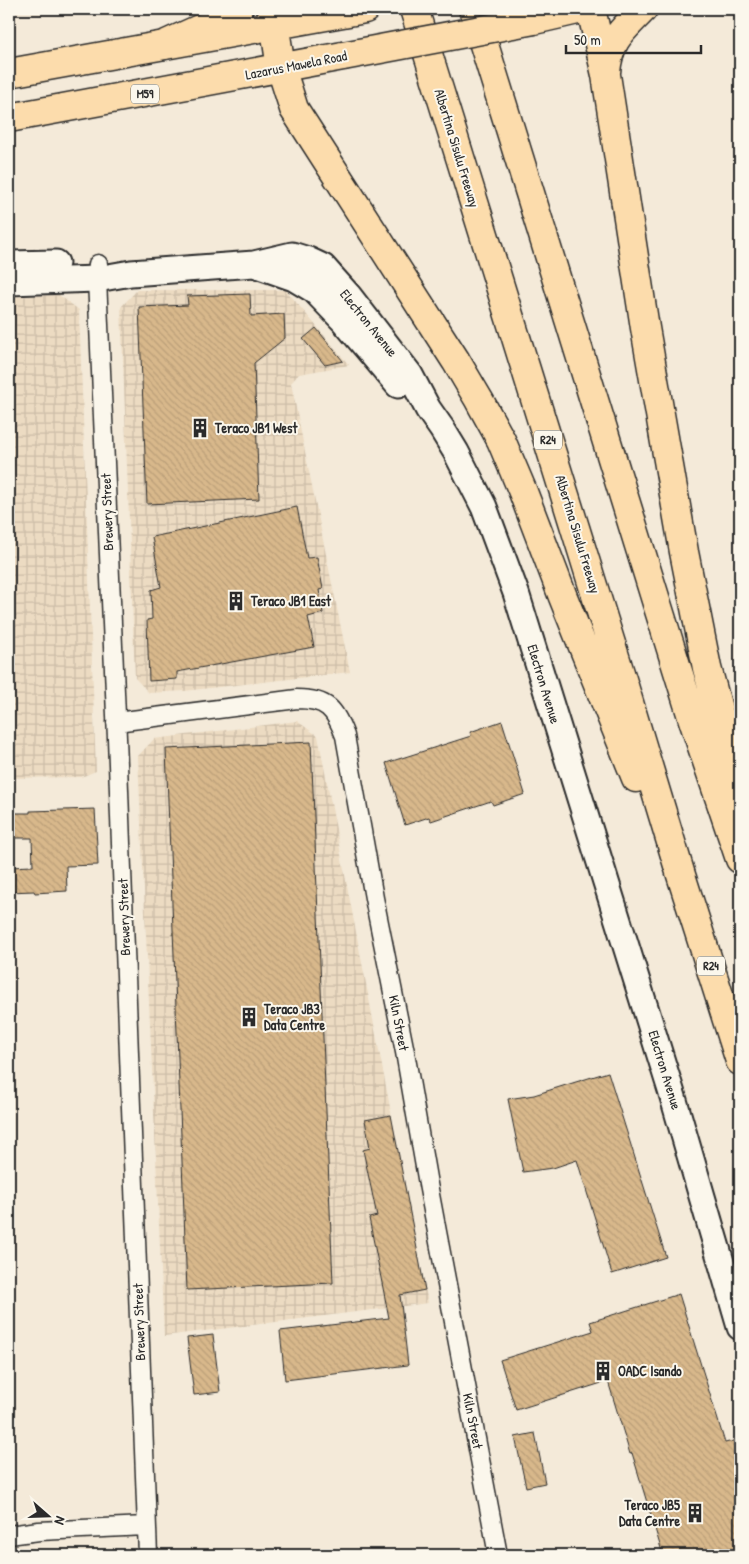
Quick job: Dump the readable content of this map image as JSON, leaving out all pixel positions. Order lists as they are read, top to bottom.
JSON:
{
  "streets": {
    "main road": [
      "Lazarus Mawela Road",
      "M59",
      "Albertina Sisulu Freeway",
      "Electron Avenue",
      "R24"
    ],
    "street": ["Brewery Street", "Kiln Street"]
  },
  "crossings": [
    ["Electron Avenue", "Brewery Street"],
    ["Brewery Street", "Kiln Street"]
  ],
  "places": {
    "building": [
      "Teraco JB1 West",
      "Teraco JB1 East",
      "Teraco JB3 Data Centre",
      "OADC Isando",
      "Teraco JB5 Data Centre"
    ]
  },
  "scale_bar": "50 m",
  "north": "right"
}
